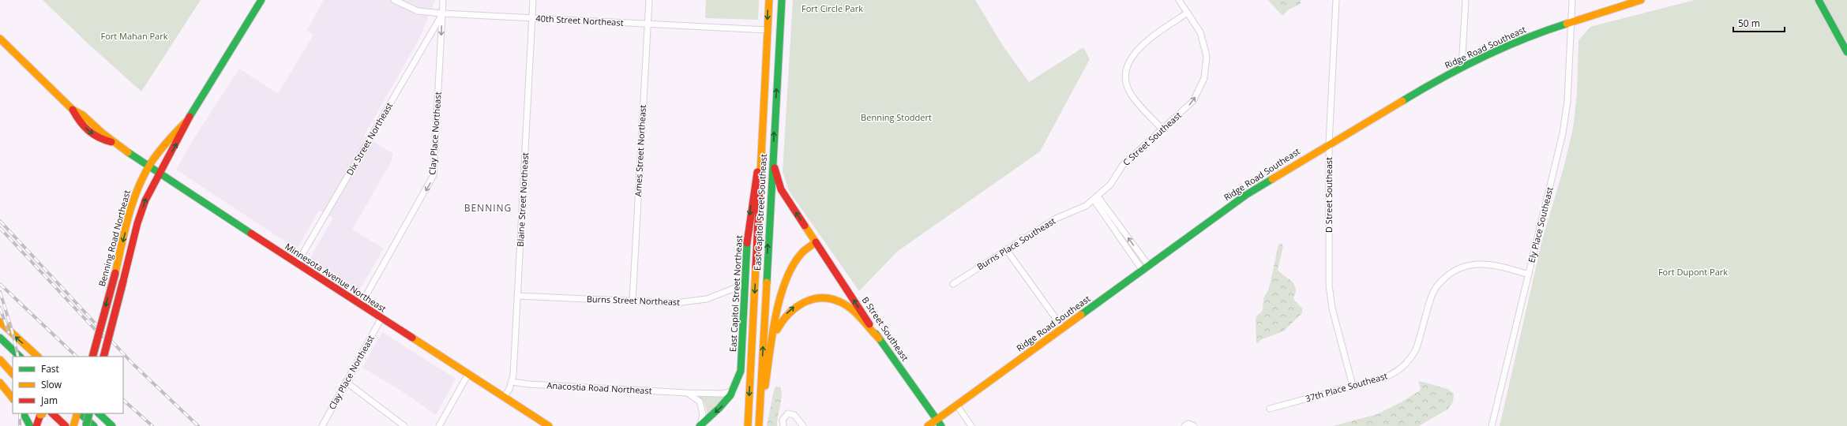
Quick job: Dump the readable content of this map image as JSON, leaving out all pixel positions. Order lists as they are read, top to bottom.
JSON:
{
  "streets": {
    "main road": [
      "Ridge Road Southeast",
      "East Capitol Street Southeast",
      "Benning Road Northeast",
      "Minnesota Avenue Northeast",
      "East Capitol Street Northeast",
      "B Street Southeast"
    ],
    "street": [
      "40th Street Northeast",
      "Clay Place Northeast",
      "Dix Street Northeast",
      "C Street Southeast",
      "Ames Street Northeast",
      "D Street Southeast",
      "Blaine Street Northeast",
      "Ely Place Southeast",
      "Burns Place Southeast",
      "Burns Street Northeast",
      "37th Place Southeast",
      "Anacostia Road Northeast"
    ]
  },
  "crossings": [
    ["40th Street Northeast", "Clay Place Northeast"],
    ["40th Street Northeast", "Dix Street Northeast"],
    ["40th Street Northeast", "Ames Street Northeast"],
    ["40th Street Northeast", "Blaine Street Northeast"],
    ["40th Street Northeast", "East Capitol Street Northeast"],
    ["Ridge Road Southeast", "D Street Southeast"],
    ["Ridge Road Southeast", "Ely Place Southeast"],
    ["Ridge Road Southeast", "B Street Southeast"],
    ["Clay Place Northeast", "Dix Street Northeast"],
    ["Clay Place Northeast", "Minnesota Avenue Northeast"],
    ["Dix Street Northeast", "Minnesota Avenue Northeast"],
    ["C Street Southeast", "Burns Place Southeast"],
    ["Ames Street Northeast", "Burns Street Northeast"],
    ["D Street Southeast", "37th Place Southeast"],
    ["Blaine Street Northeast", "Minnesota Avenue Northeast"],
    ["Blaine Street Northeast", "Burns Street Northeast"],
    ["Blaine Street Northeast", "Anacostia Road Northeast"],
    ["East Capitol Street Southeast", "B Street Southeast"],
    ["Ely Place Southeast", "37th Place Southeast"],
    ["Benning Road Northeast", "Minnesota Avenue Northeast"],
    ["East Capitol Street Northeast", "Burns Street Northeast"],
    ["East Capitol Street Northeast", "Anacostia Road Northeast"]
  ],
  "one_way": ["Clay Place Northeast", "C Street Southeast", "B Street Southeast"],
  "districts": ["BENNING"],
  "parks": [
    "Fort Circle Park",
    "Fort Mahan Park",
    "Benning Stoddert",
    "Fort Dupont Park"
  ],
  "legend": ["Fast", "Slow", "Jam"],
  "scale_bar": "50 m"
}
